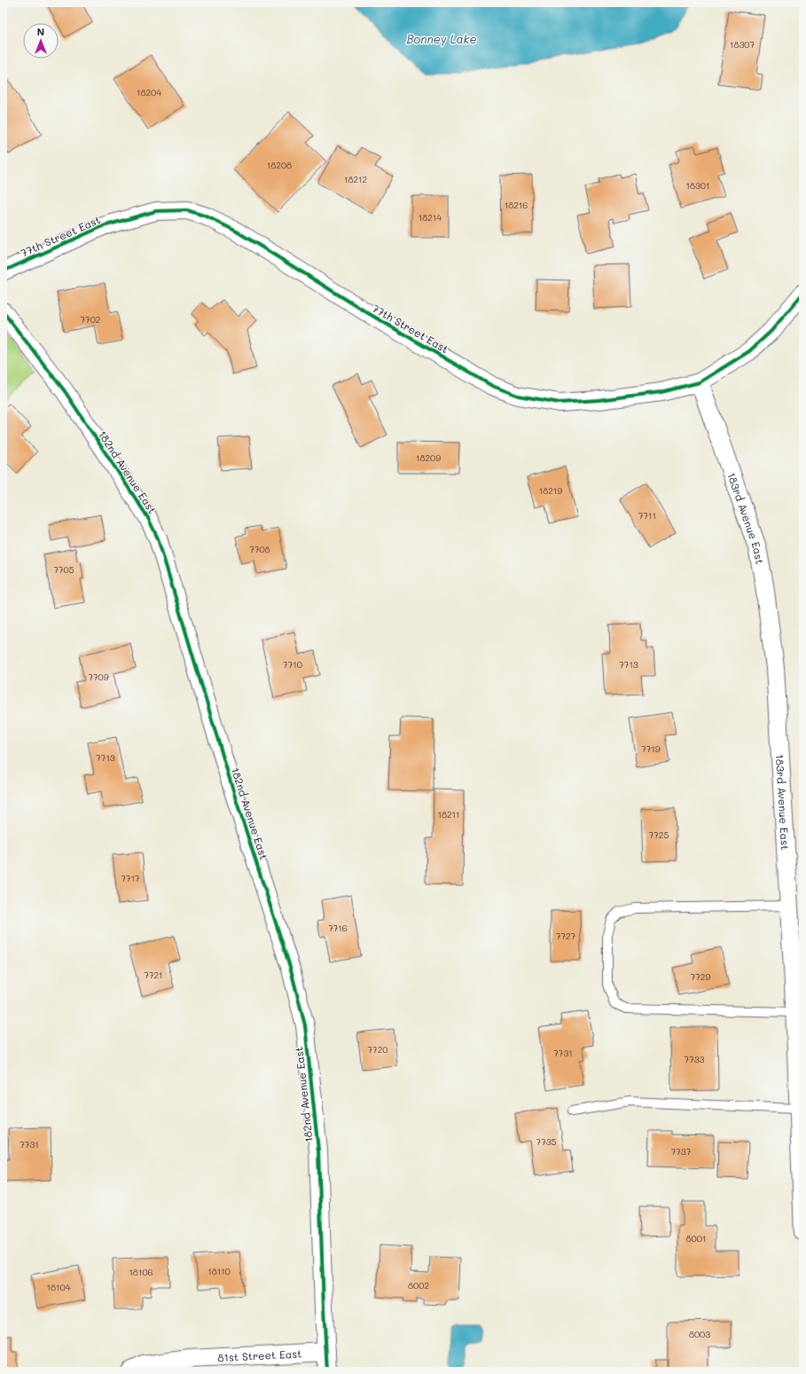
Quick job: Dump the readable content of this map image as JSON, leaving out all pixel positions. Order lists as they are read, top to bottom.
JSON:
{
  "streets": {
    "street": [
      "77th Street East",
      "182nd Avenue East",
      "183rd Avenue East",
      "81st Street East"
    ]
  },
  "crossings": [
    ["77th Street East", "183rd Avenue East"],
    ["182nd Avenue East", "81st Street East"]
  ],
  "water": ["Bonney Lake"],
  "house_numbers": [
    "18307",
    "18204",
    "18208",
    "18212",
    "18301",
    "18216",
    "18214",
    "7702",
    "18209",
    "18219",
    "7711",
    "7708",
    "7705",
    "7710",
    "7713",
    "7709",
    "7719",
    "7713",
    "18211",
    "7725",
    "7717",
    "7716",
    "7727",
    "7721",
    "7729",
    "7720",
    "7731",
    "7733",
    "7735",
    "7731",
    "7737",
    "8001",
    "18110",
    "18106",
    "8002",
    "18104",
    "8003"
  ],
  "north": "top"
}
